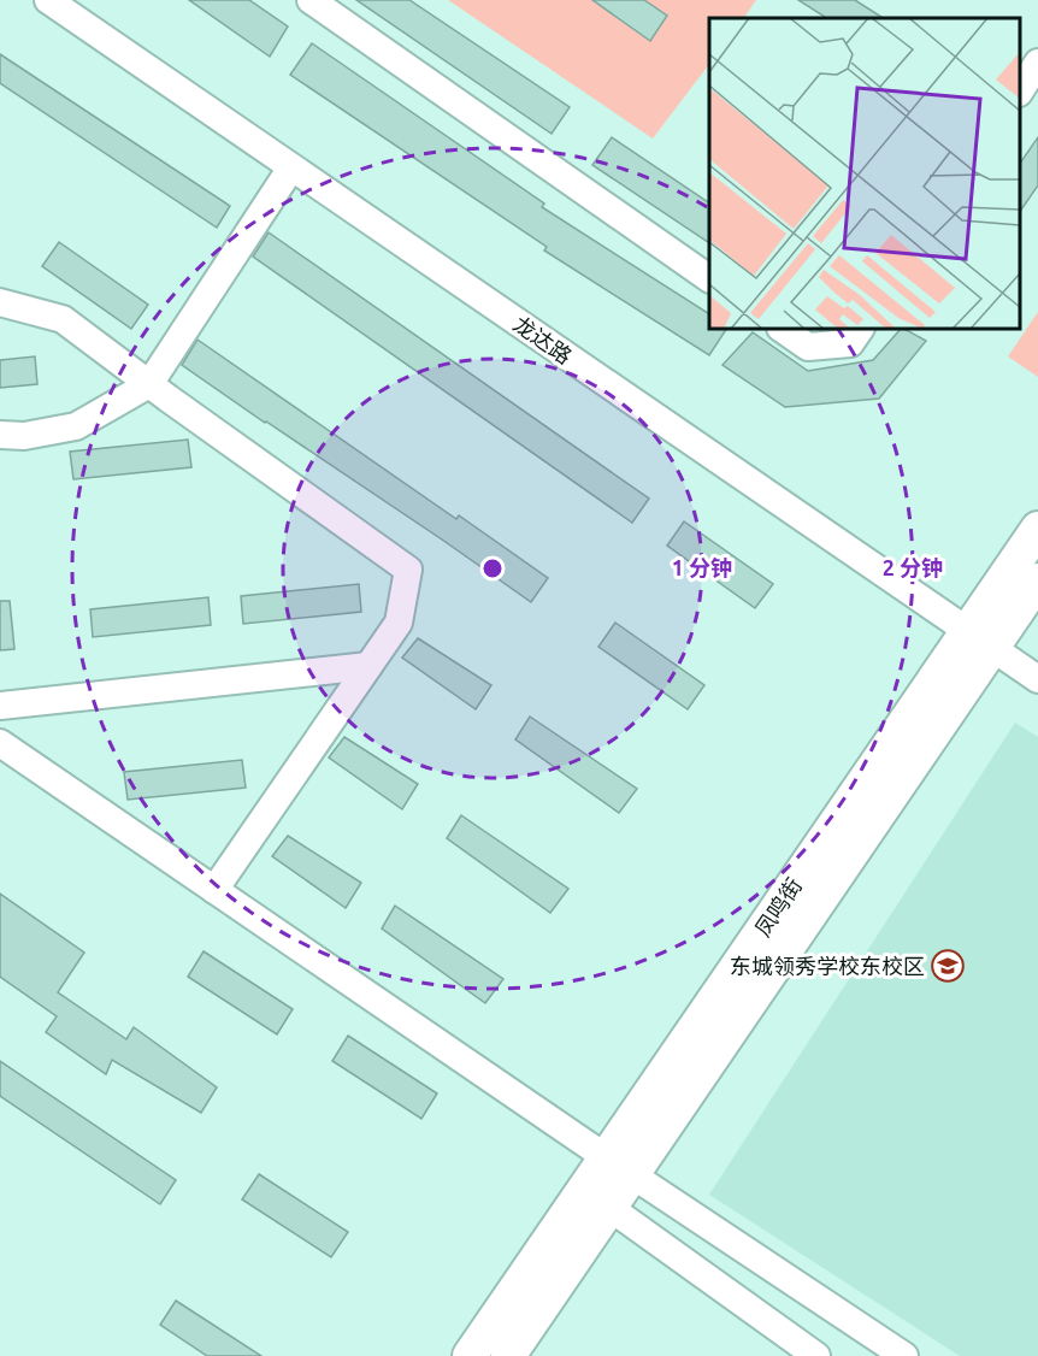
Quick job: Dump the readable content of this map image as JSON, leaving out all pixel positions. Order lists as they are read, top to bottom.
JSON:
{
  "streets": {
    "main road": ["凤鸣街"],
    "street": ["龙达路"]
  },
  "crossings": [
    ["龙达路", "凤鸣街"]
  ],
  "places": {
    "school or university": ["东城领秀学校东校区"]
  },
  "rings": ["1 分钟", "2 分钟"]
}
